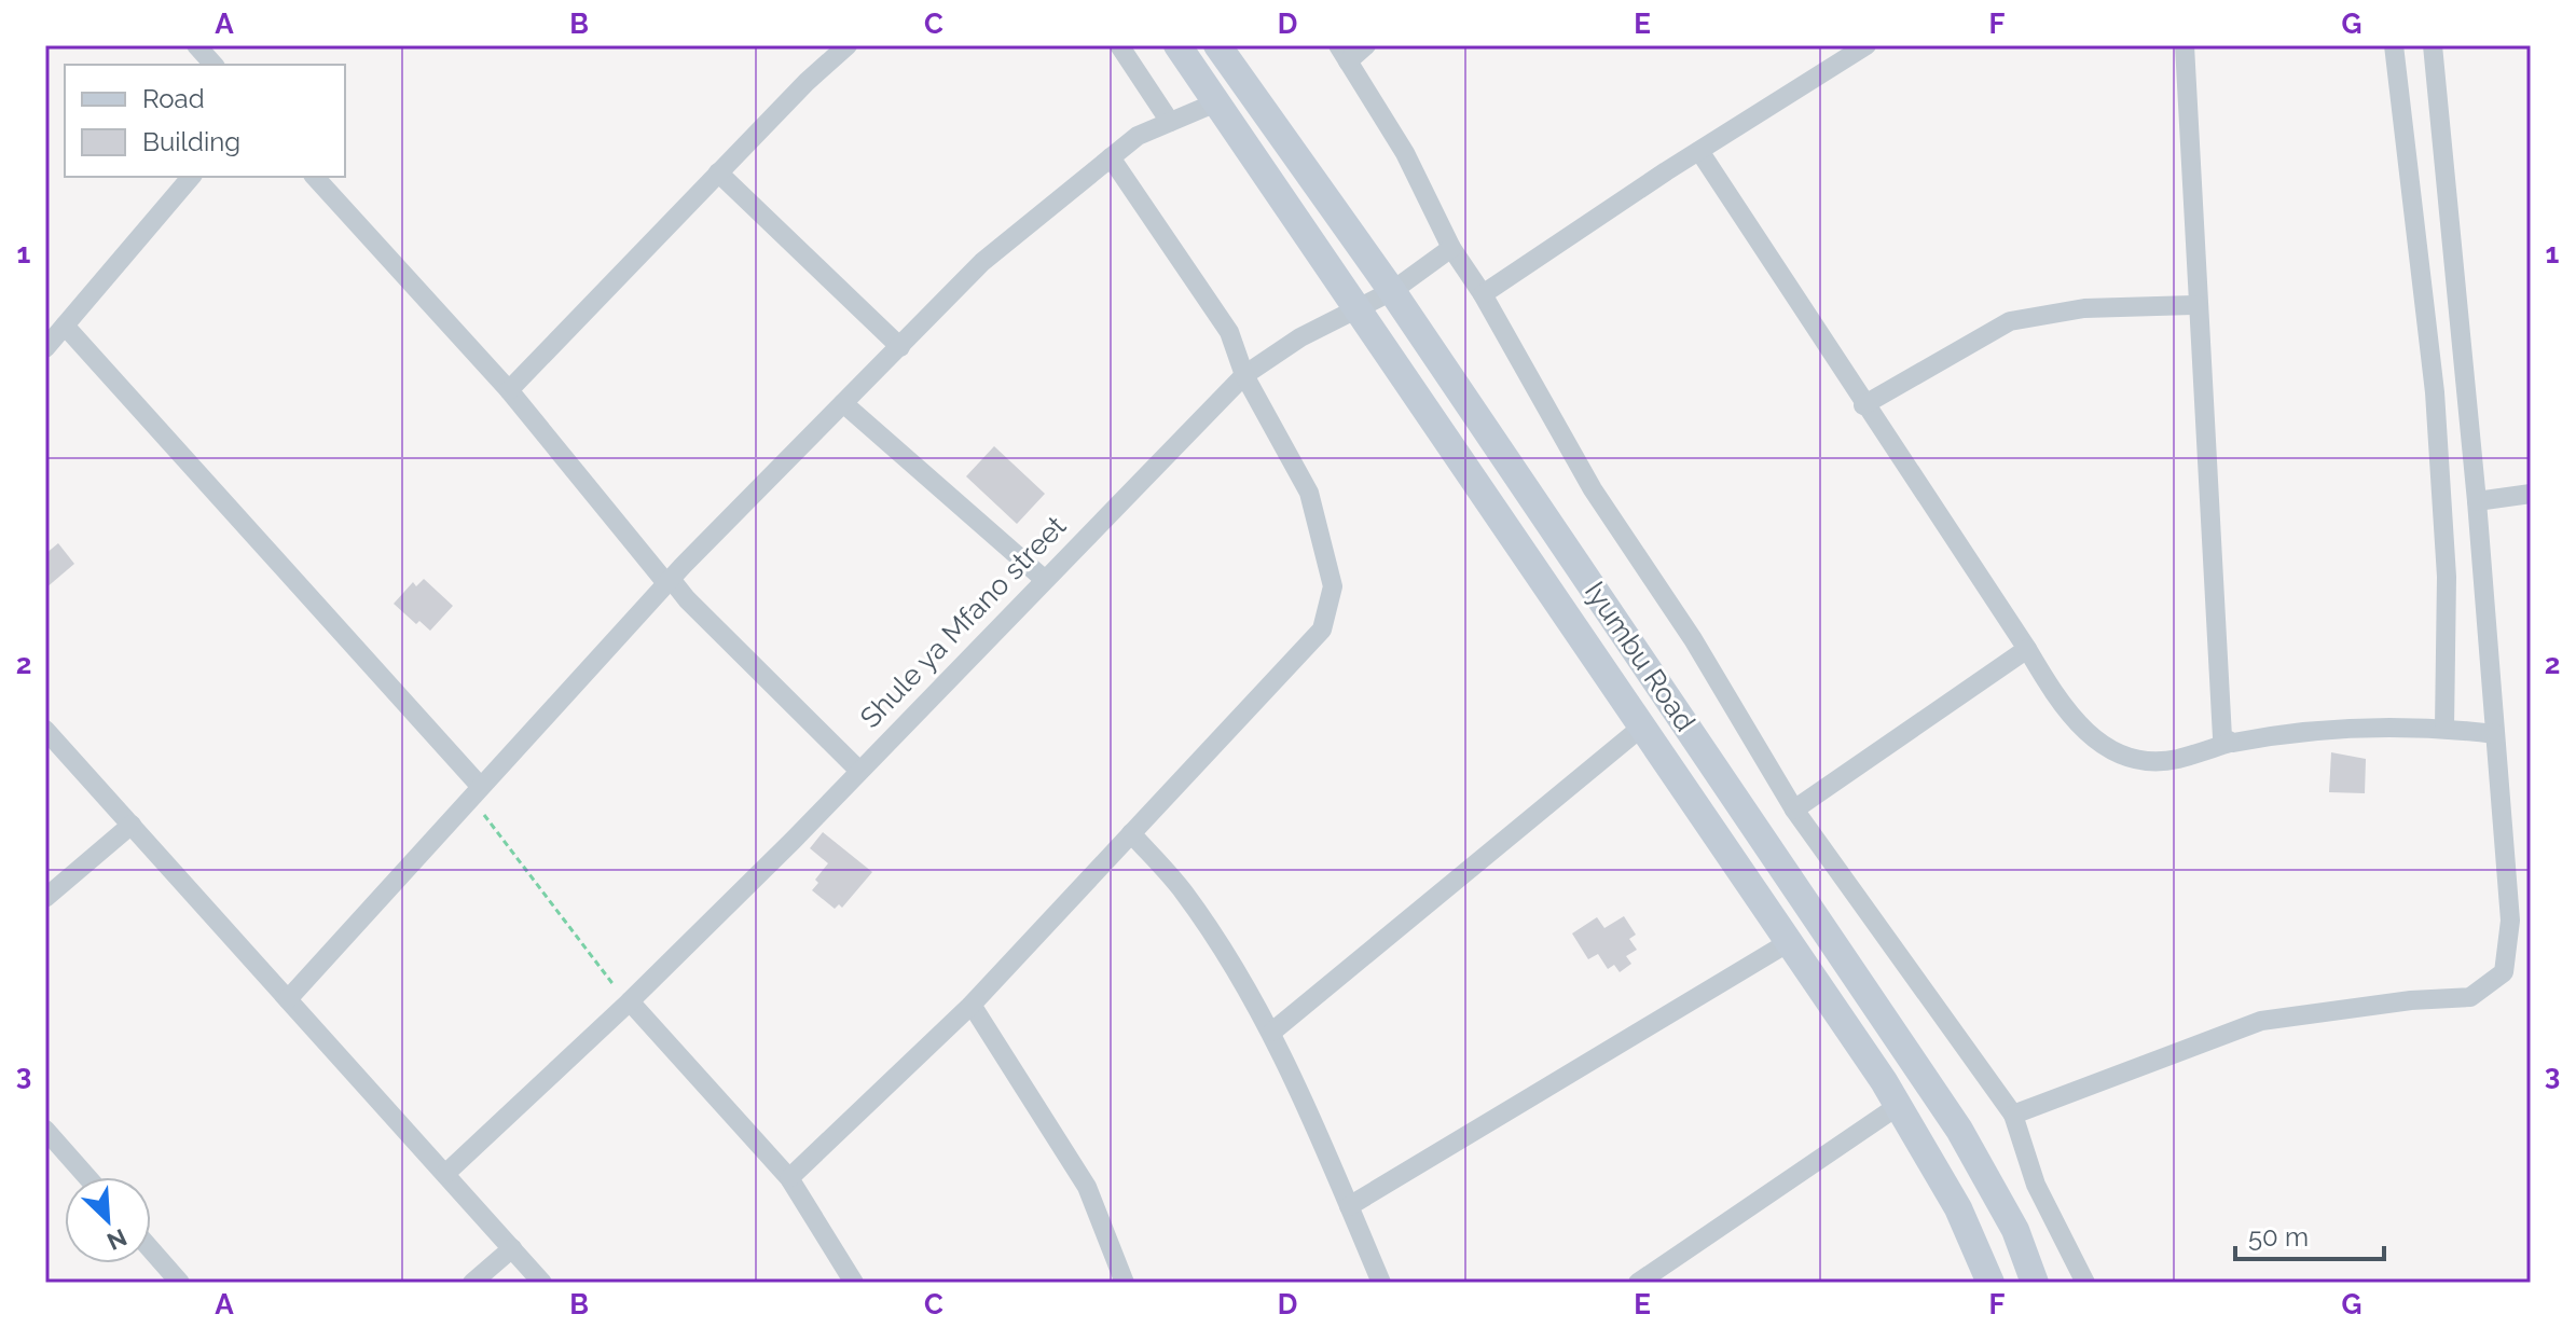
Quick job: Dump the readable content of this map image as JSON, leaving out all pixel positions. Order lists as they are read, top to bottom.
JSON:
{
  "streets": {
    "main road": ["Iyumbu Road"],
    "street": ["Shule ya Mfano street"]
  },
  "crossings": [
    ["Shule ya Mfano street", "Iyumbu Road"]
  ],
  "legend": ["Road", "Building"],
  "scale_bar": "50 m",
  "north": "bottom right",
  "grid": {
    "columns": [
      "A",
      "B",
      "C",
      "D",
      "E",
      "F",
      "G"
    ],
    "rows": ["1", "2", "3"]
  }
}
